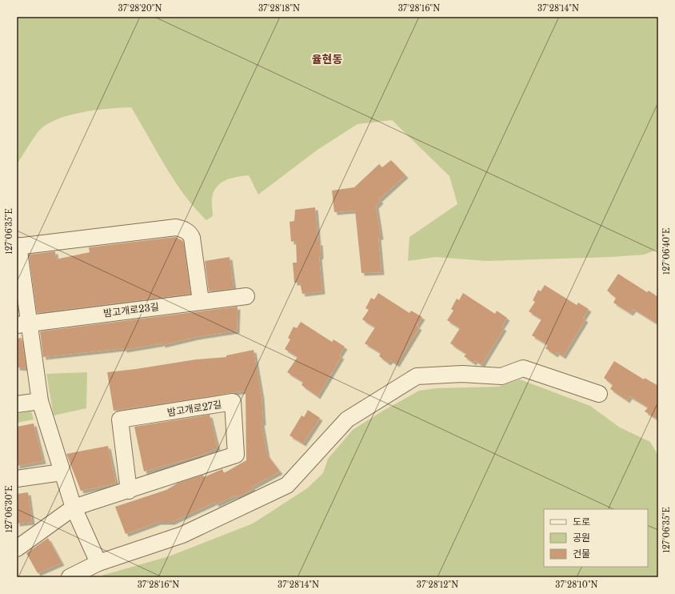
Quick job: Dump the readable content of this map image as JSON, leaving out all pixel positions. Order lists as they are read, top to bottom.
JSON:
{
  "streets": {
    "street": ["밤고개로23길", "밤고개로27길"]
  },
  "districts": ["율현동"],
  "legend": ["도로", "공원", "건물"],
  "coordinates": [
    "37°28'20\"N",
    "37°28'18\"N",
    "37°28'16\"N",
    "37°28'14\"N",
    "127°06'35\"E",
    "127°06'40\"E",
    "127°06'30\"E",
    "37°28'12\"N",
    "37°28'10\"N"
  ]
}
